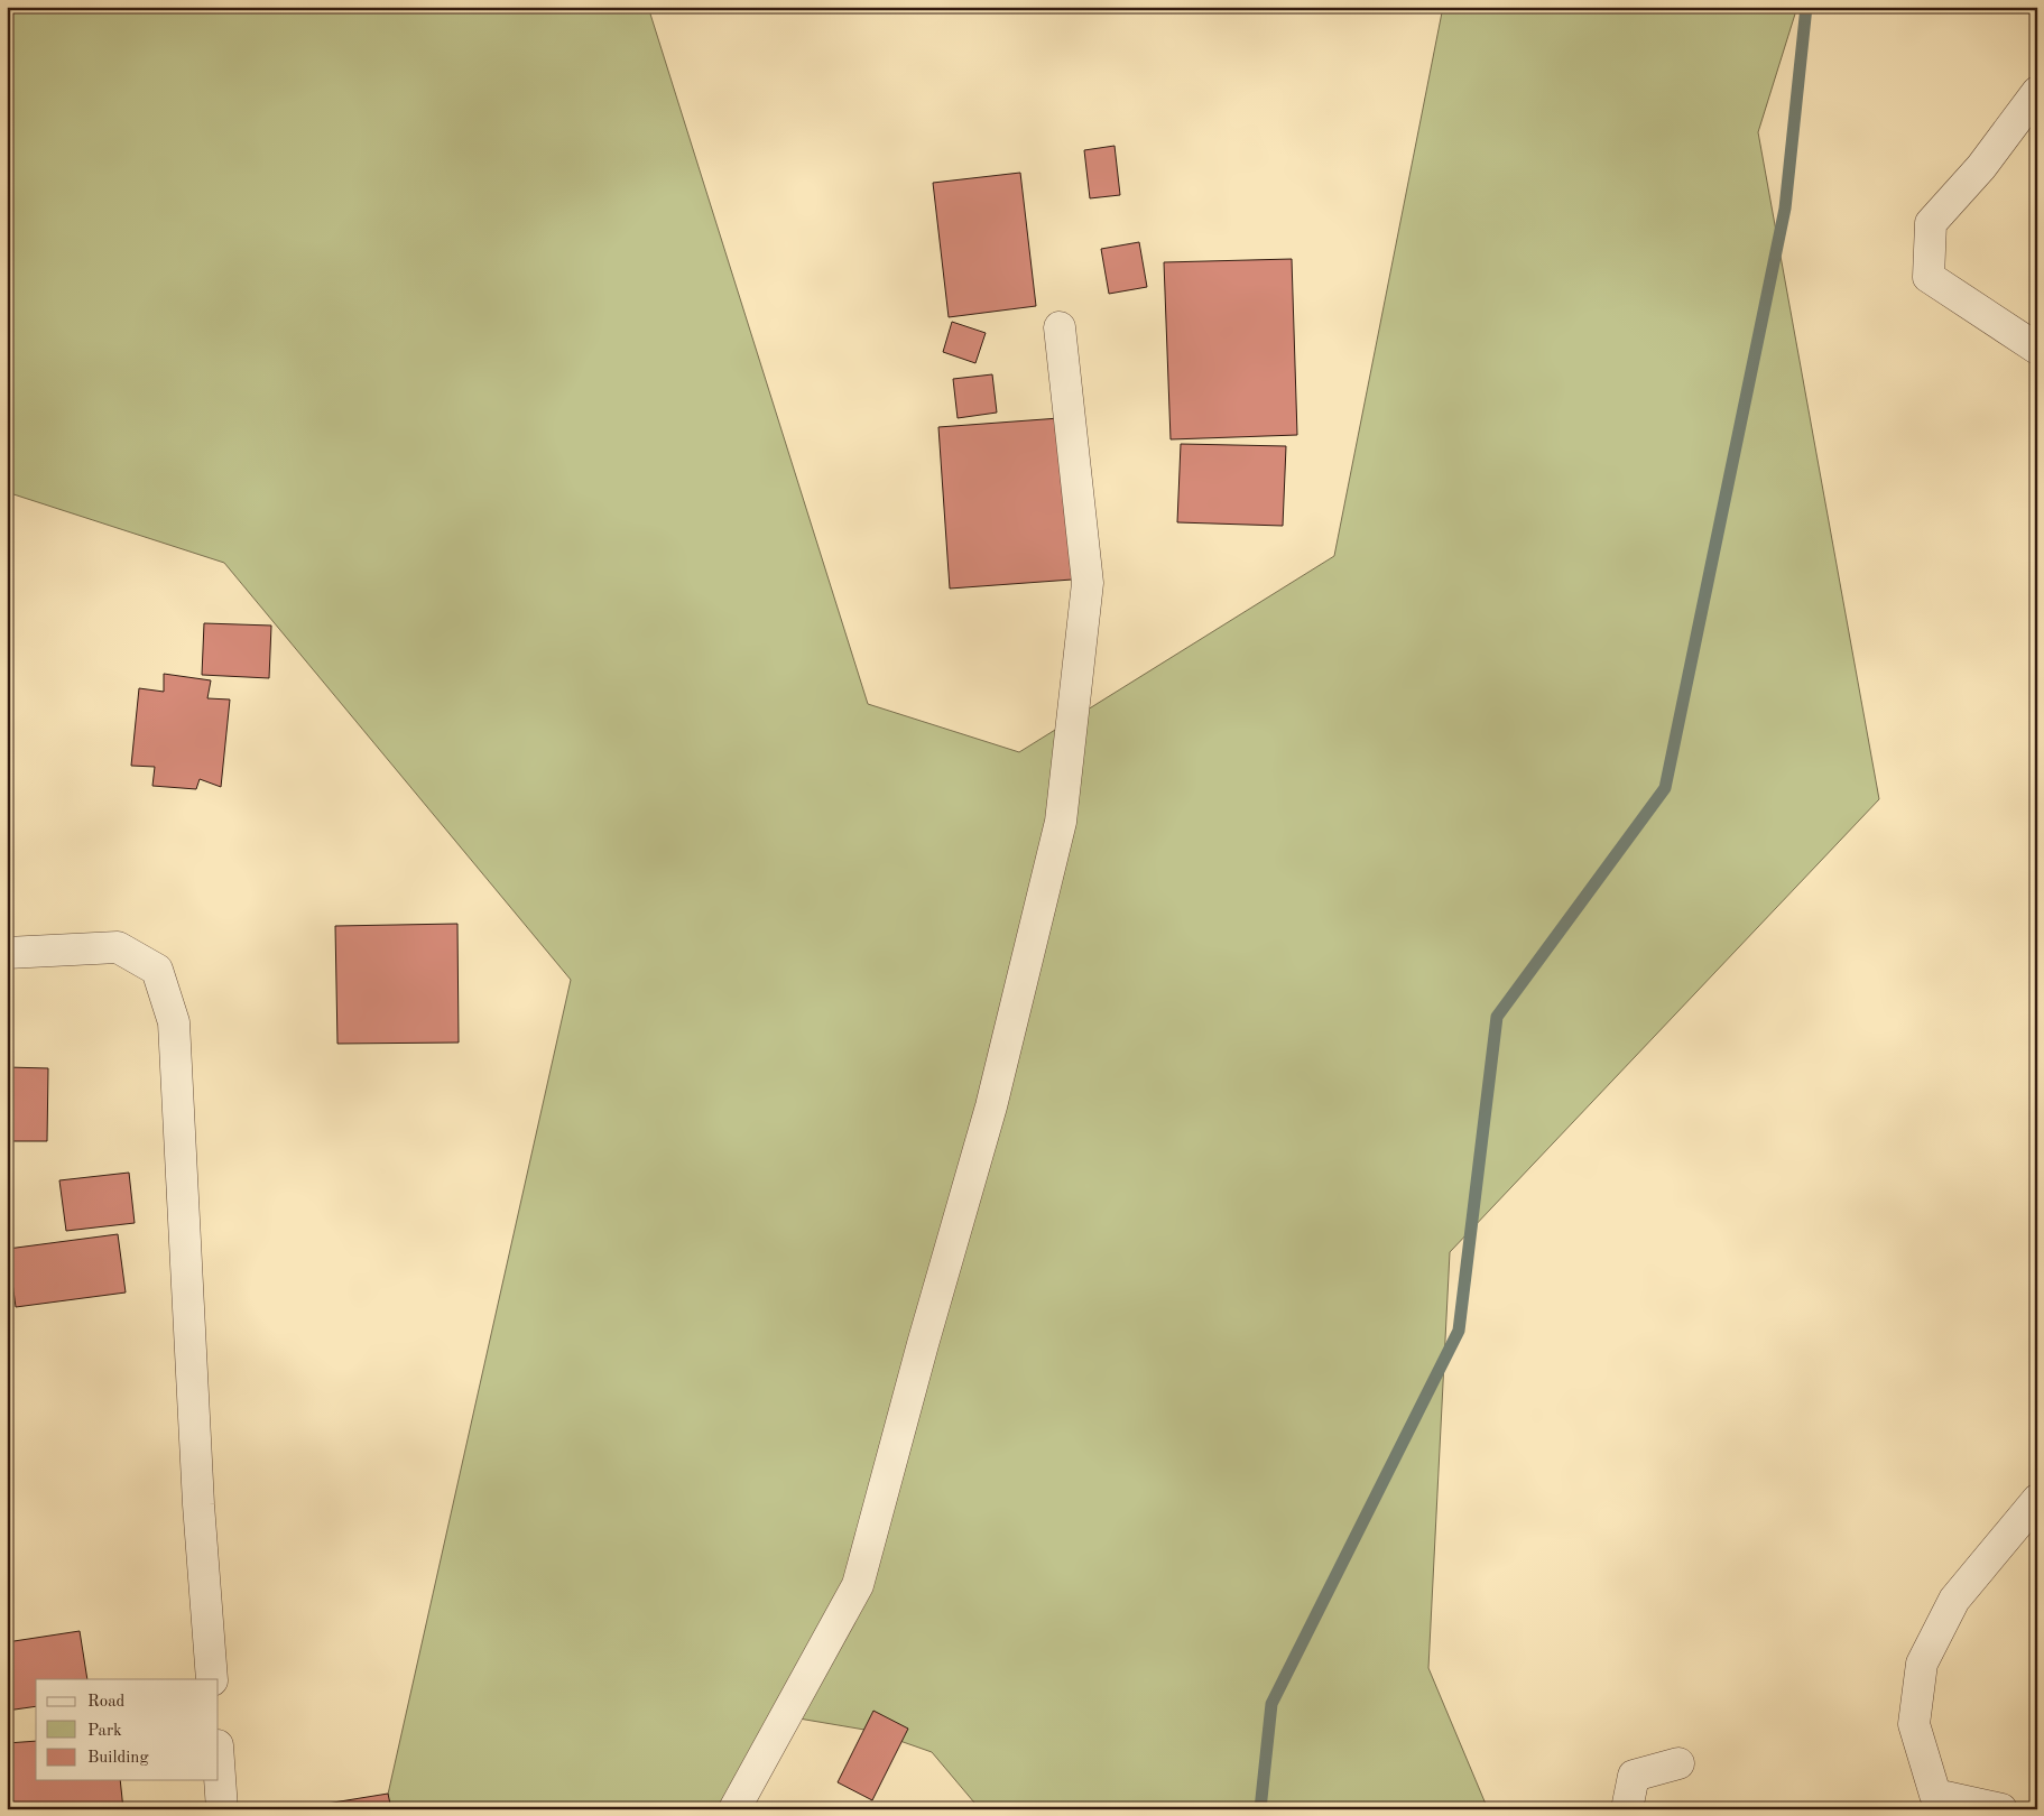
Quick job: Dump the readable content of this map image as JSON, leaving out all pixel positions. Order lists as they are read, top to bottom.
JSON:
{
  "legend": ["Road", "Park", "Building"]
}
